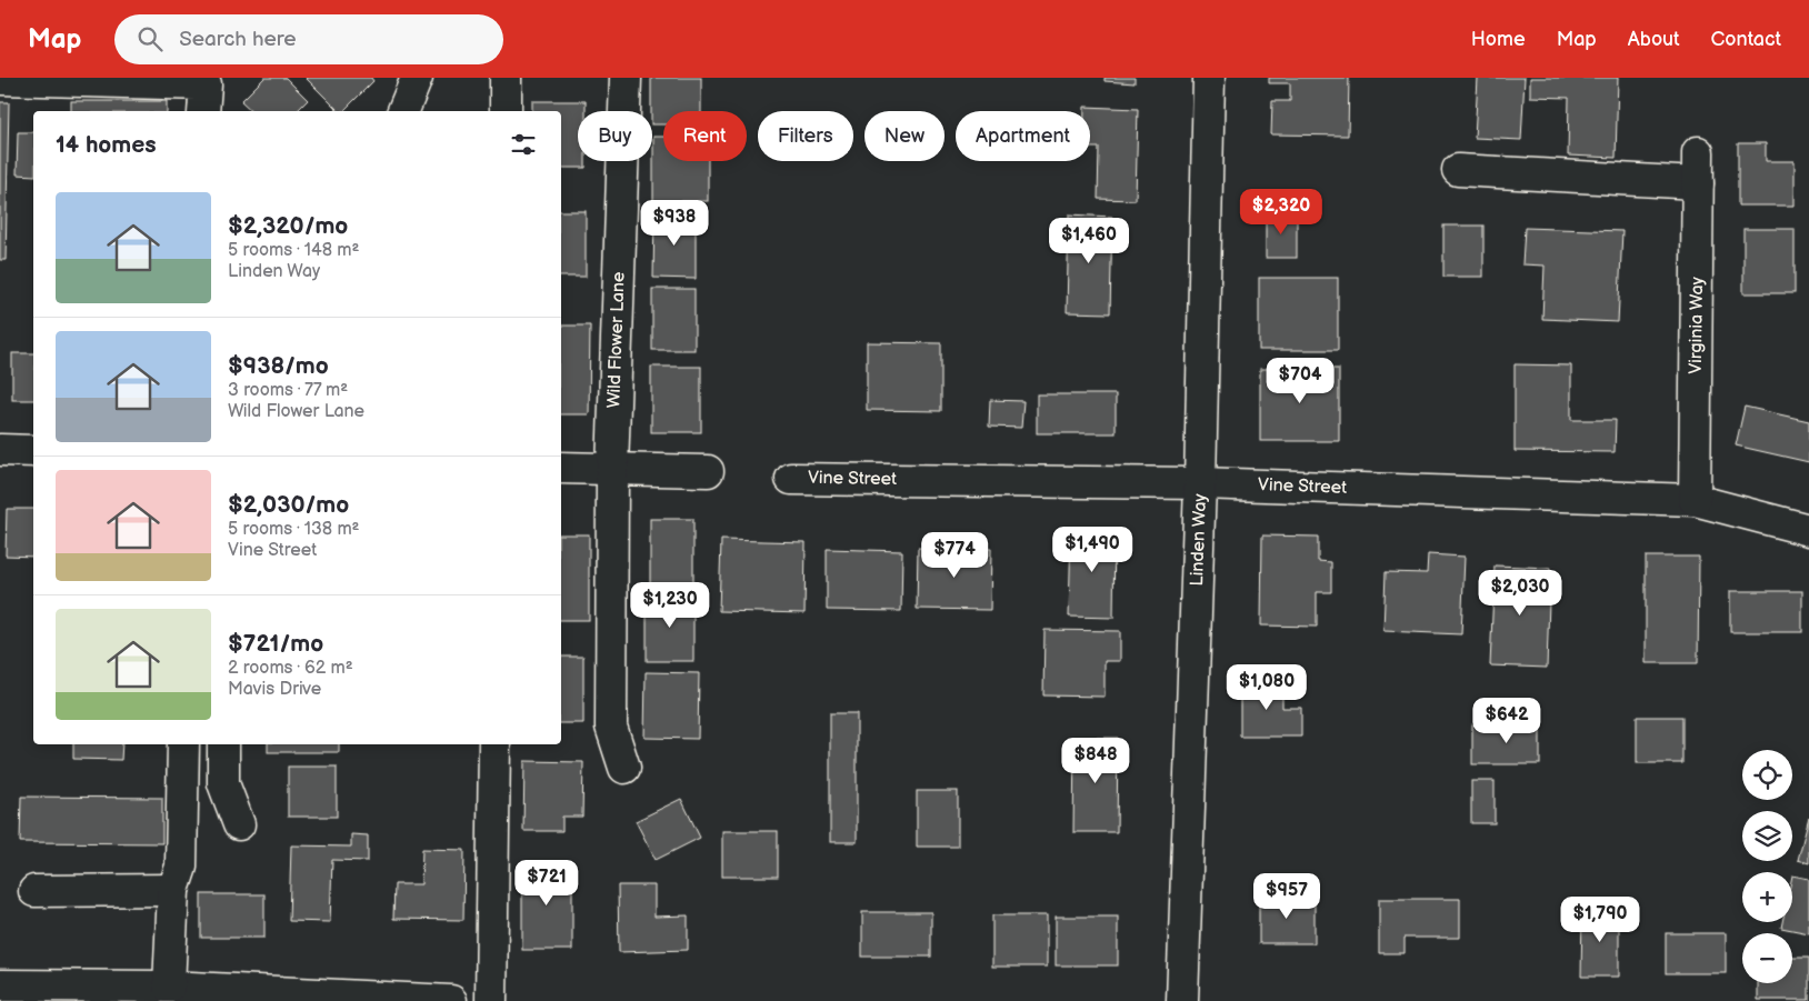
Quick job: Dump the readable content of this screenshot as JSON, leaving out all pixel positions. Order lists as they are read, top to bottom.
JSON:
{
  "streets": {
    "street": [
      "Virginia Way",
      "Wild Flower Lane",
      "Vine Street",
      "Linden Way"
    ]
  },
  "crossings": [
    ["Virginia Way", "Vine Street"],
    ["Vine Street", "Linden Way"]
  ],
  "page": {
    "header": "Map",
    "search": "Search here",
    "nav": [
      "Home",
      "Map",
      "About",
      "Contact"
    ],
    "chip": [
      "Buy",
      "Rent",
      "Filters",
      "New",
      "Apartment"
    ],
    "heading": "14 homes",
    "list": [
      {
        "name": "$2,320/mo",
        "note": "5 rooms · 148 m² · Linden Way"
      },
      {
        "name": "$938/mo",
        "note": "3 rooms · 77 m² · Wild Flower Lane"
      },
      {
        "name": "$2,030/mo",
        "note": "5 rooms · 138 m² · Vine Street"
      },
      {
        "name": "$721/mo",
        "note": "2 rooms · 62 m² · Mavis Drive"
      }
    ],
    "price": [
      "$2,320",
      "$938",
      "$1,460",
      "$704",
      "$1,490",
      "$774",
      "$2,030",
      "$1,230",
      "$1,080",
      "$642",
      "$848",
      "$721",
      "$957",
      "$1,790"
    ],
    "map_buttons": ["+", "−"]
  }
}
